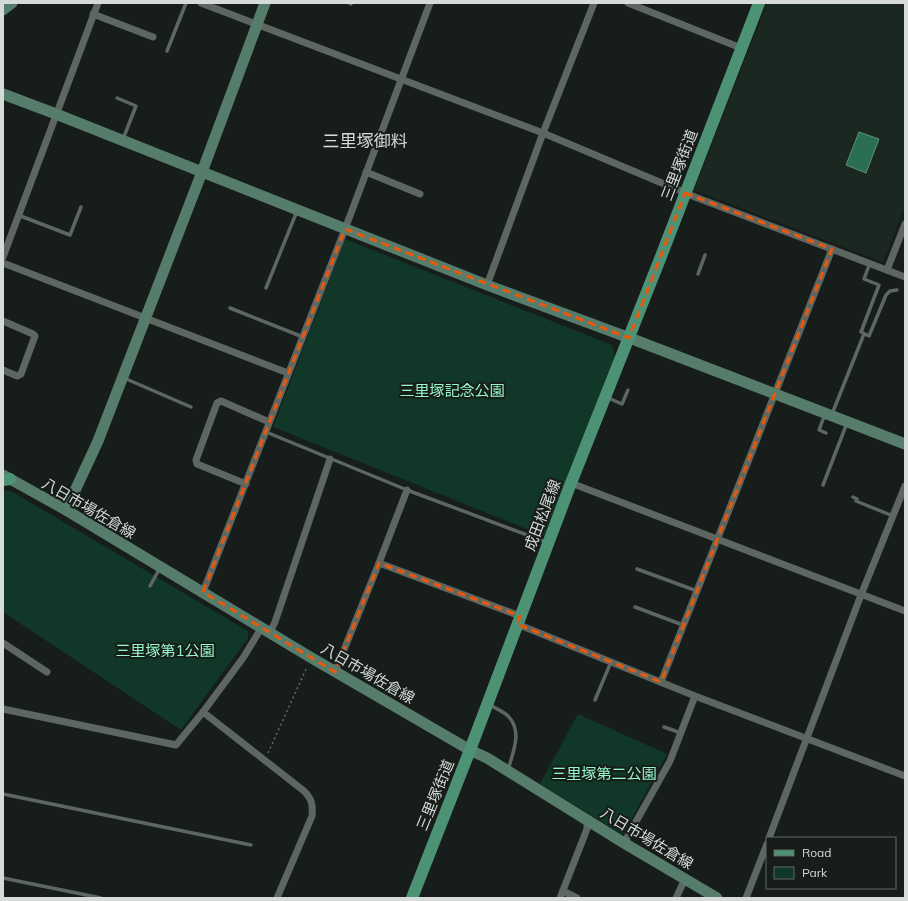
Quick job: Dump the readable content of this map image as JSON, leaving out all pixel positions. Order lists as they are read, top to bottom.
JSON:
{
  "streets": {
    "main road": ["三里塚街道", "成田松尾線"],
    "street": ["八日市場佐倉線"]
  },
  "crossings": [
    ["三里塚街道", "八日市場佐倉線"],
    ["三里塚街道", "成田松尾線"]
  ],
  "districts": ["三里塚御料"],
  "parks": ["三里塚記念公園", "三里塚第1公園", "三里塚第二公園"],
  "legend": ["Road", "Park"]
}
